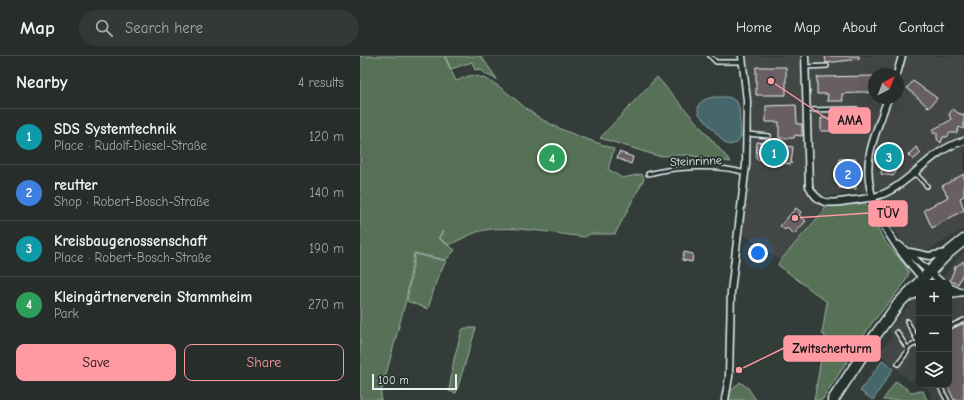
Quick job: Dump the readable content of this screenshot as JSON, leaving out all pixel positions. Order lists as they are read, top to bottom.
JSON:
{
  "streets": {
    "lane": ["Steinrinne"]
  },
  "places": ["AMA", "TÜV", "Zwitscherturm"],
  "scale_bar": "100 m",
  "north": "top right",
  "page": {
    "header": "Map",
    "search": "Search here",
    "nav": [
      "Home",
      "Map",
      "About",
      "Contact"
    ],
    "heading": ["Nearby", "4 results"],
    "list": [
      {
        "mark": "1",
        "name": "SDS Systemtechnik",
        "note": "Place · Rudolf-Diesel-Straße",
        "value": "120 m"
      },
      {
        "mark": "2",
        "name": "reutter",
        "note": "Shop · Robert-Bosch-Straße",
        "value": "140 m"
      },
      {
        "mark": "3",
        "name": "Kreisbaugenossenschaft",
        "note": "Place · Robert-Bosch-Straße",
        "value": "190 m"
      },
      {
        "mark": "4",
        "name": "Kleingärtnerverein Stammheim",
        "note": "Park",
        "value": "270 m"
      }
    ],
    "pins": [
      "1",
      "3",
      "4",
      "2"
    ],
    "map_buttons": ["+", "−"],
    "buttons": ["Save", "Share"],
    "scale": "100 m"
  }
}
